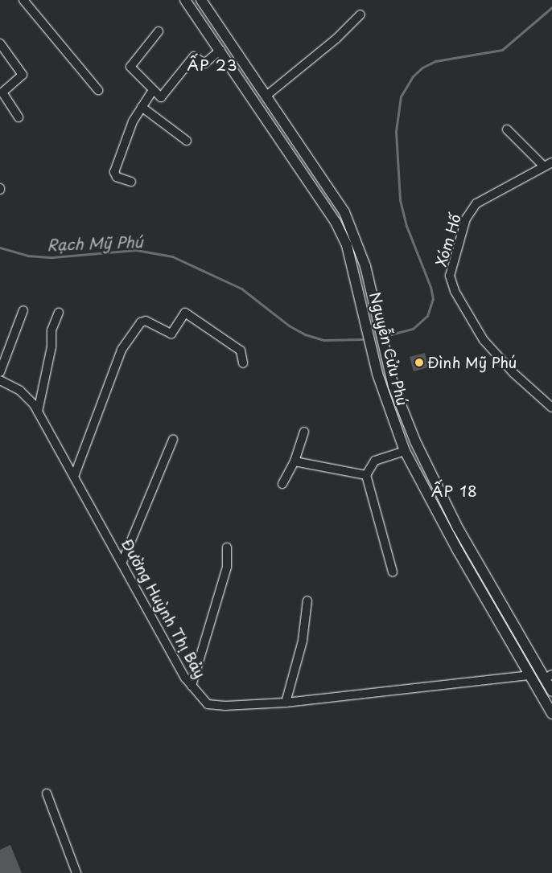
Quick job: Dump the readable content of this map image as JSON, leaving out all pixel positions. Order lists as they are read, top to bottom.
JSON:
{
  "streets": {
    "main road": ["Nguyễn Cửu Phú"],
    "street": ["Xóm Hố", "Đường Huỳnh Thị Bảy"]
  },
  "crossings": [
    ["Nguyễn Cửu Phú", "Đường Huỳnh Thị Bảy"]
  ],
  "districts": ["ẤP 23", "ẤP 18"],
  "water": ["Rạch Mỹ Phú"],
  "places": ["Đình Mỹ Phú"]
}
